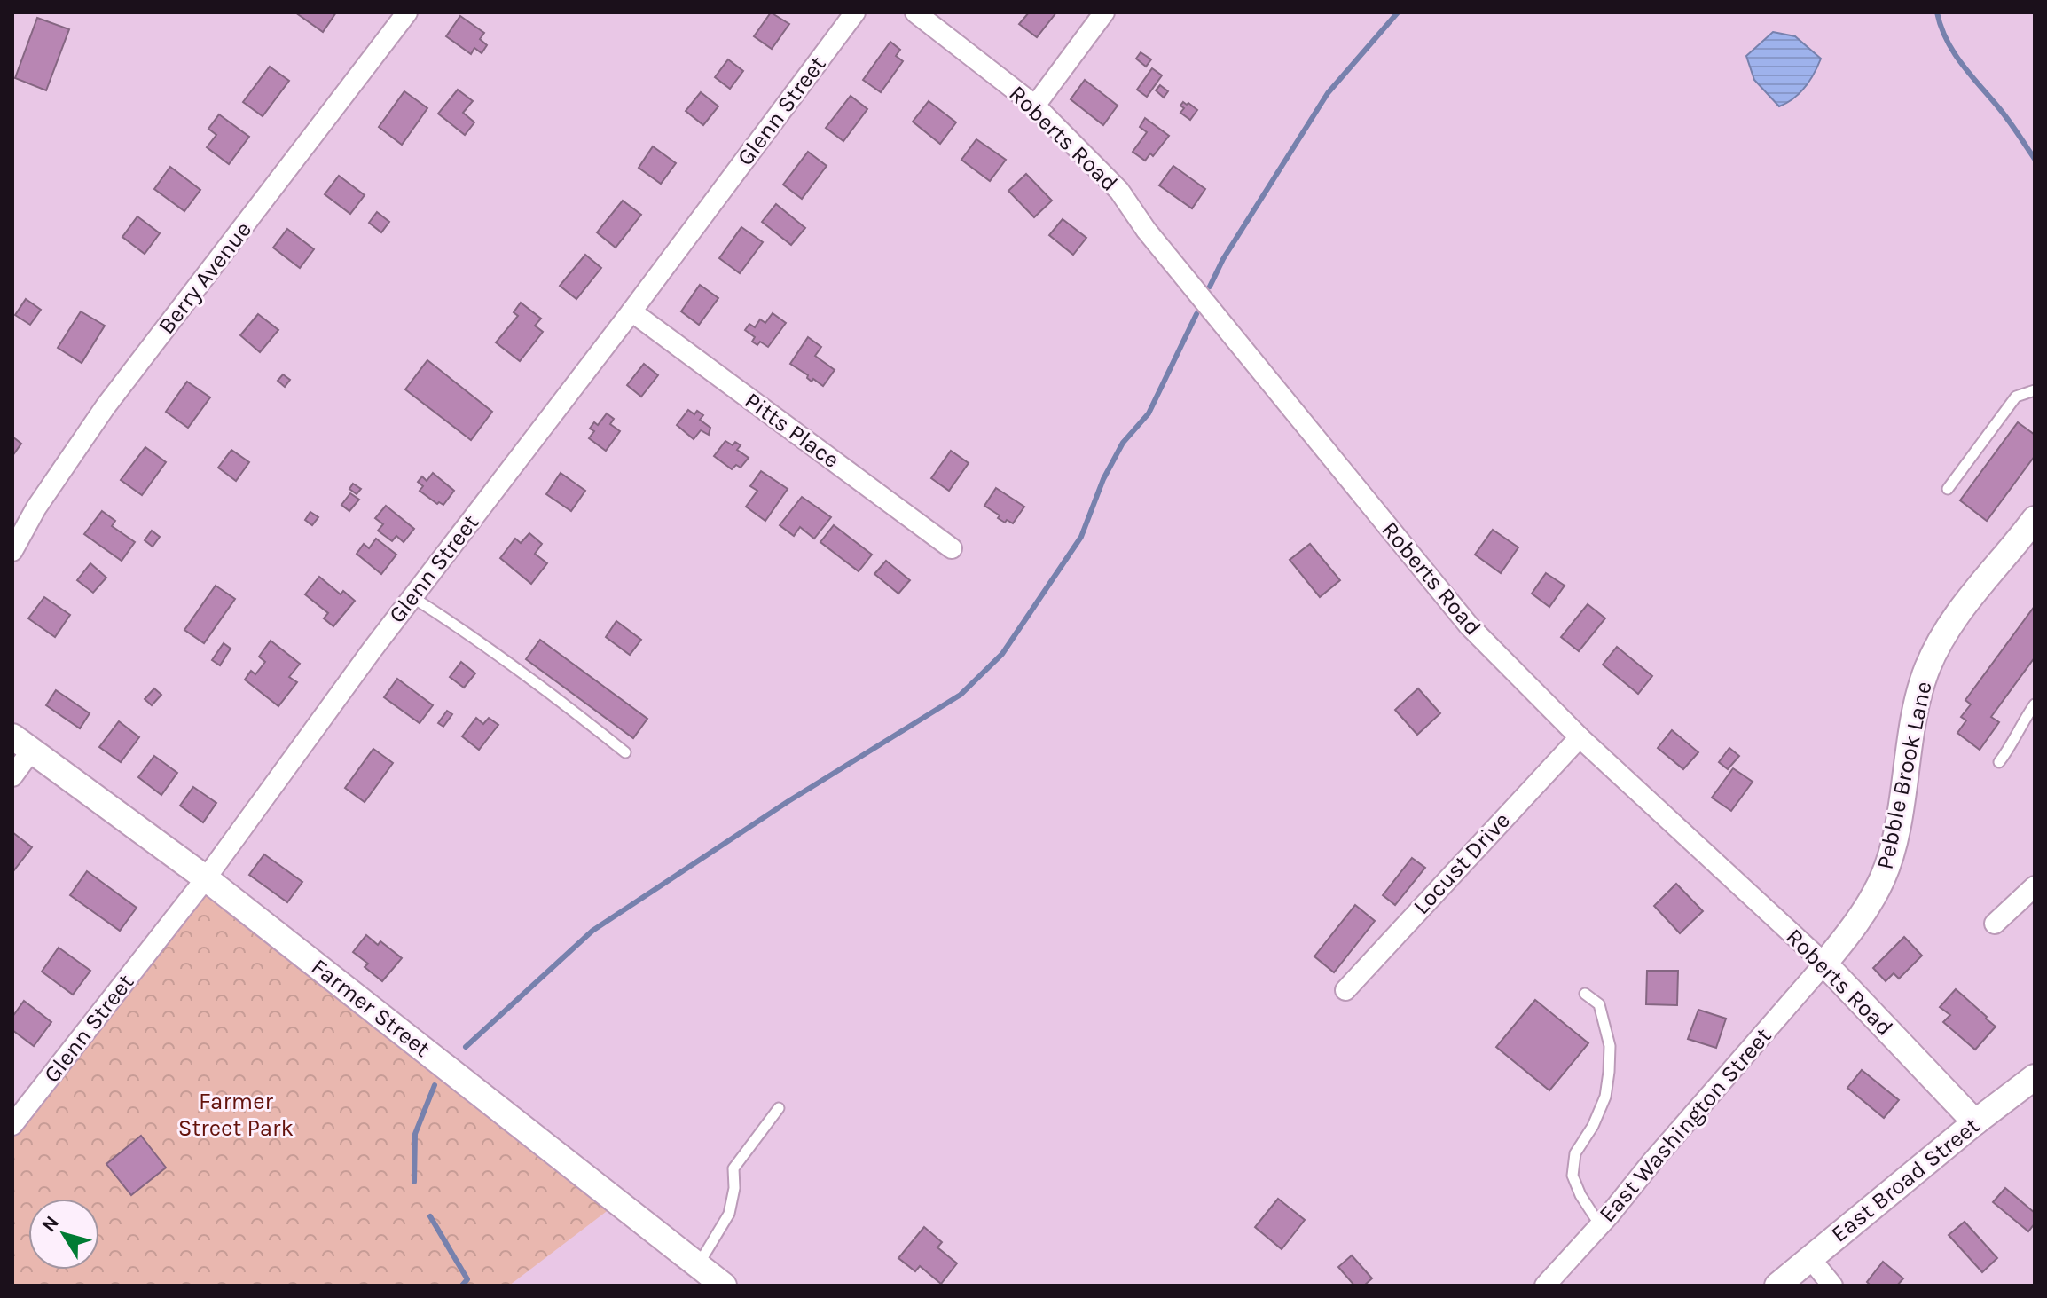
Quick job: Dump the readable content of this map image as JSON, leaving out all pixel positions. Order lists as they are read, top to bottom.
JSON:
{
  "streets": {
    "street": [
      "Glenn Street",
      "Roberts Road",
      "Berry Avenue",
      "Pitts Place",
      "Pebble Brook Lane",
      "Locust Drive",
      "Farmer Street",
      "East Washington Street",
      "East Broad Street"
    ]
  },
  "crossings": [
    ["Glenn Street", "Pitts Place"],
    ["Glenn Street", "Farmer Street"],
    ["Roberts Road", "Pebble Brook Lane"],
    ["Roberts Road", "Locust Drive"],
    ["Roberts Road", "East Washington Street"],
    ["Roberts Road", "East Broad Street"],
    ["Pebble Brook Lane", "East Washington Street"]
  ],
  "parks": ["Farmer Street Park"],
  "north": "top left"
}
